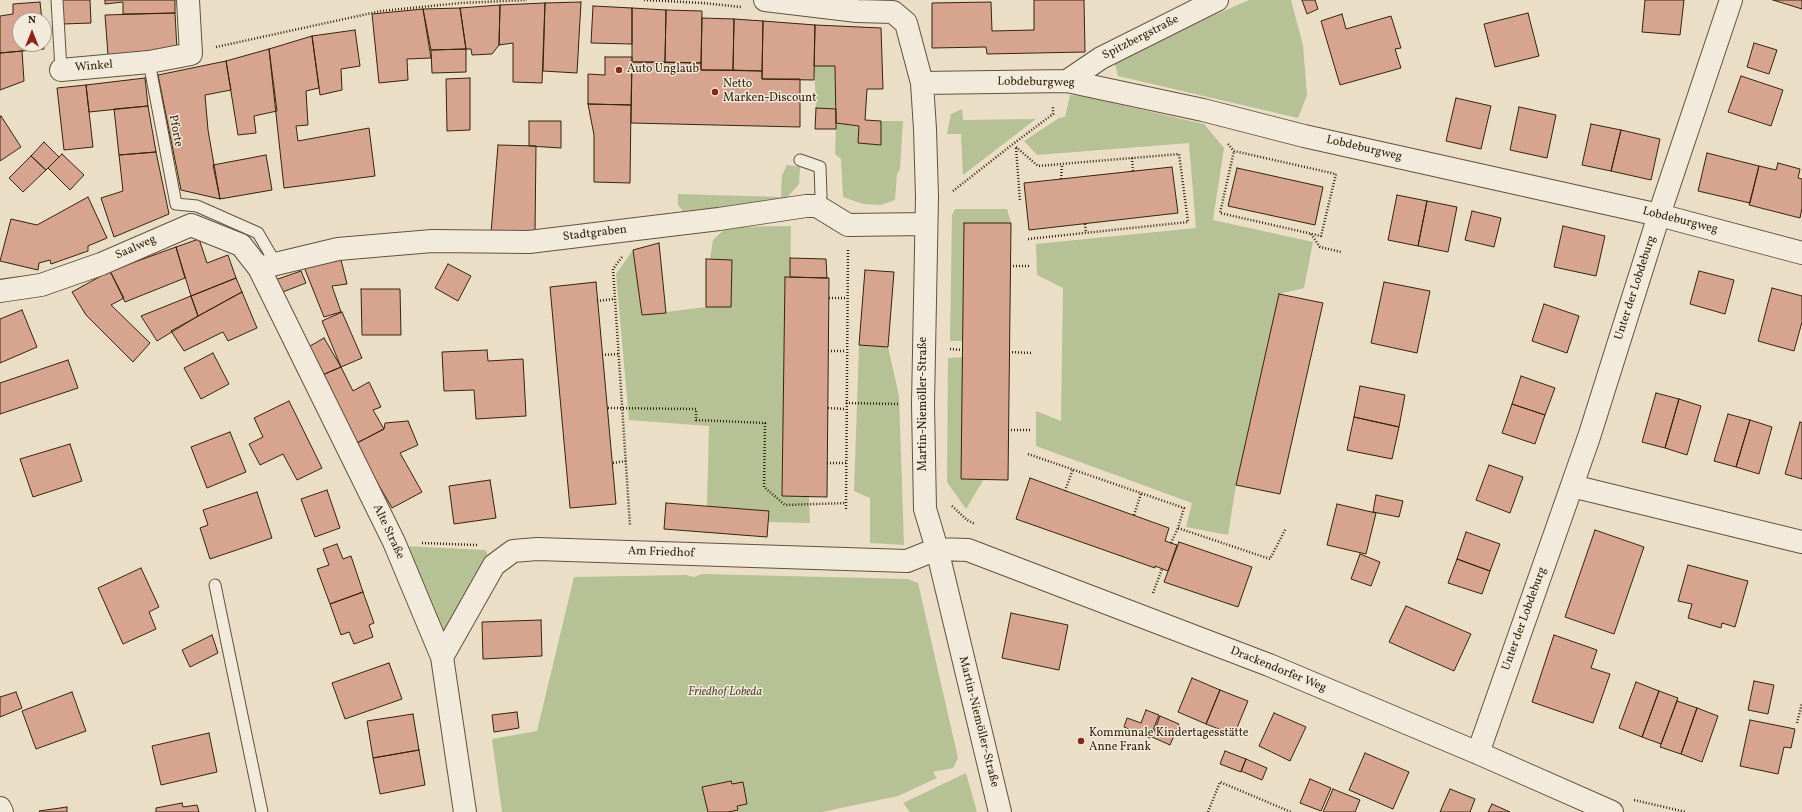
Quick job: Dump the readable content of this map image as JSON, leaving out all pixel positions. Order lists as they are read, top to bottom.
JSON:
{
  "streets": {
    "street": [
      "Spitzbergstraße",
      "Winkel",
      "Lobdeburgweg",
      "Stadtgraben",
      "Saalweg",
      "Unter der Lobdeburg",
      "Martin-Niemöller-Straße",
      "Alte Straße",
      "Am Friedhof",
      "Drackendorfer Weg"
    ],
    "lane": ["Pforte"]
  },
  "crossings": [
    ["Spitzbergstraße", "Lobdeburgweg"],
    ["Winkel", "Pforte"],
    ["Lobdeburgweg", "Unter der Lobdeburg"],
    ["Lobdeburgweg", "Martin-Niemöller-Straße"],
    ["Pforte", "Stadtgraben"],
    ["Pforte", "Saalweg"],
    ["Pforte", "Alte Straße"],
    ["Stadtgraben", "Saalweg"],
    ["Stadtgraben", "Alte Straße"],
    ["Saalweg", "Alte Straße"],
    ["Unter der Lobdeburg", "Drackendorfer Weg"],
    ["Martin-Niemöller-Straße", "Am Friedhof"],
    ["Martin-Niemöller-Straße", "Drackendorfer Weg"],
    ["Am Friedhof", "Drackendorfer Weg"]
  ],
  "parks": ["Friedhof Lobeda"],
  "places": ["Auto Unglaub", "Netto Marken-Discount", "Kommunale Kindertagesstätte Anne Frank"],
  "north": "top"
}
